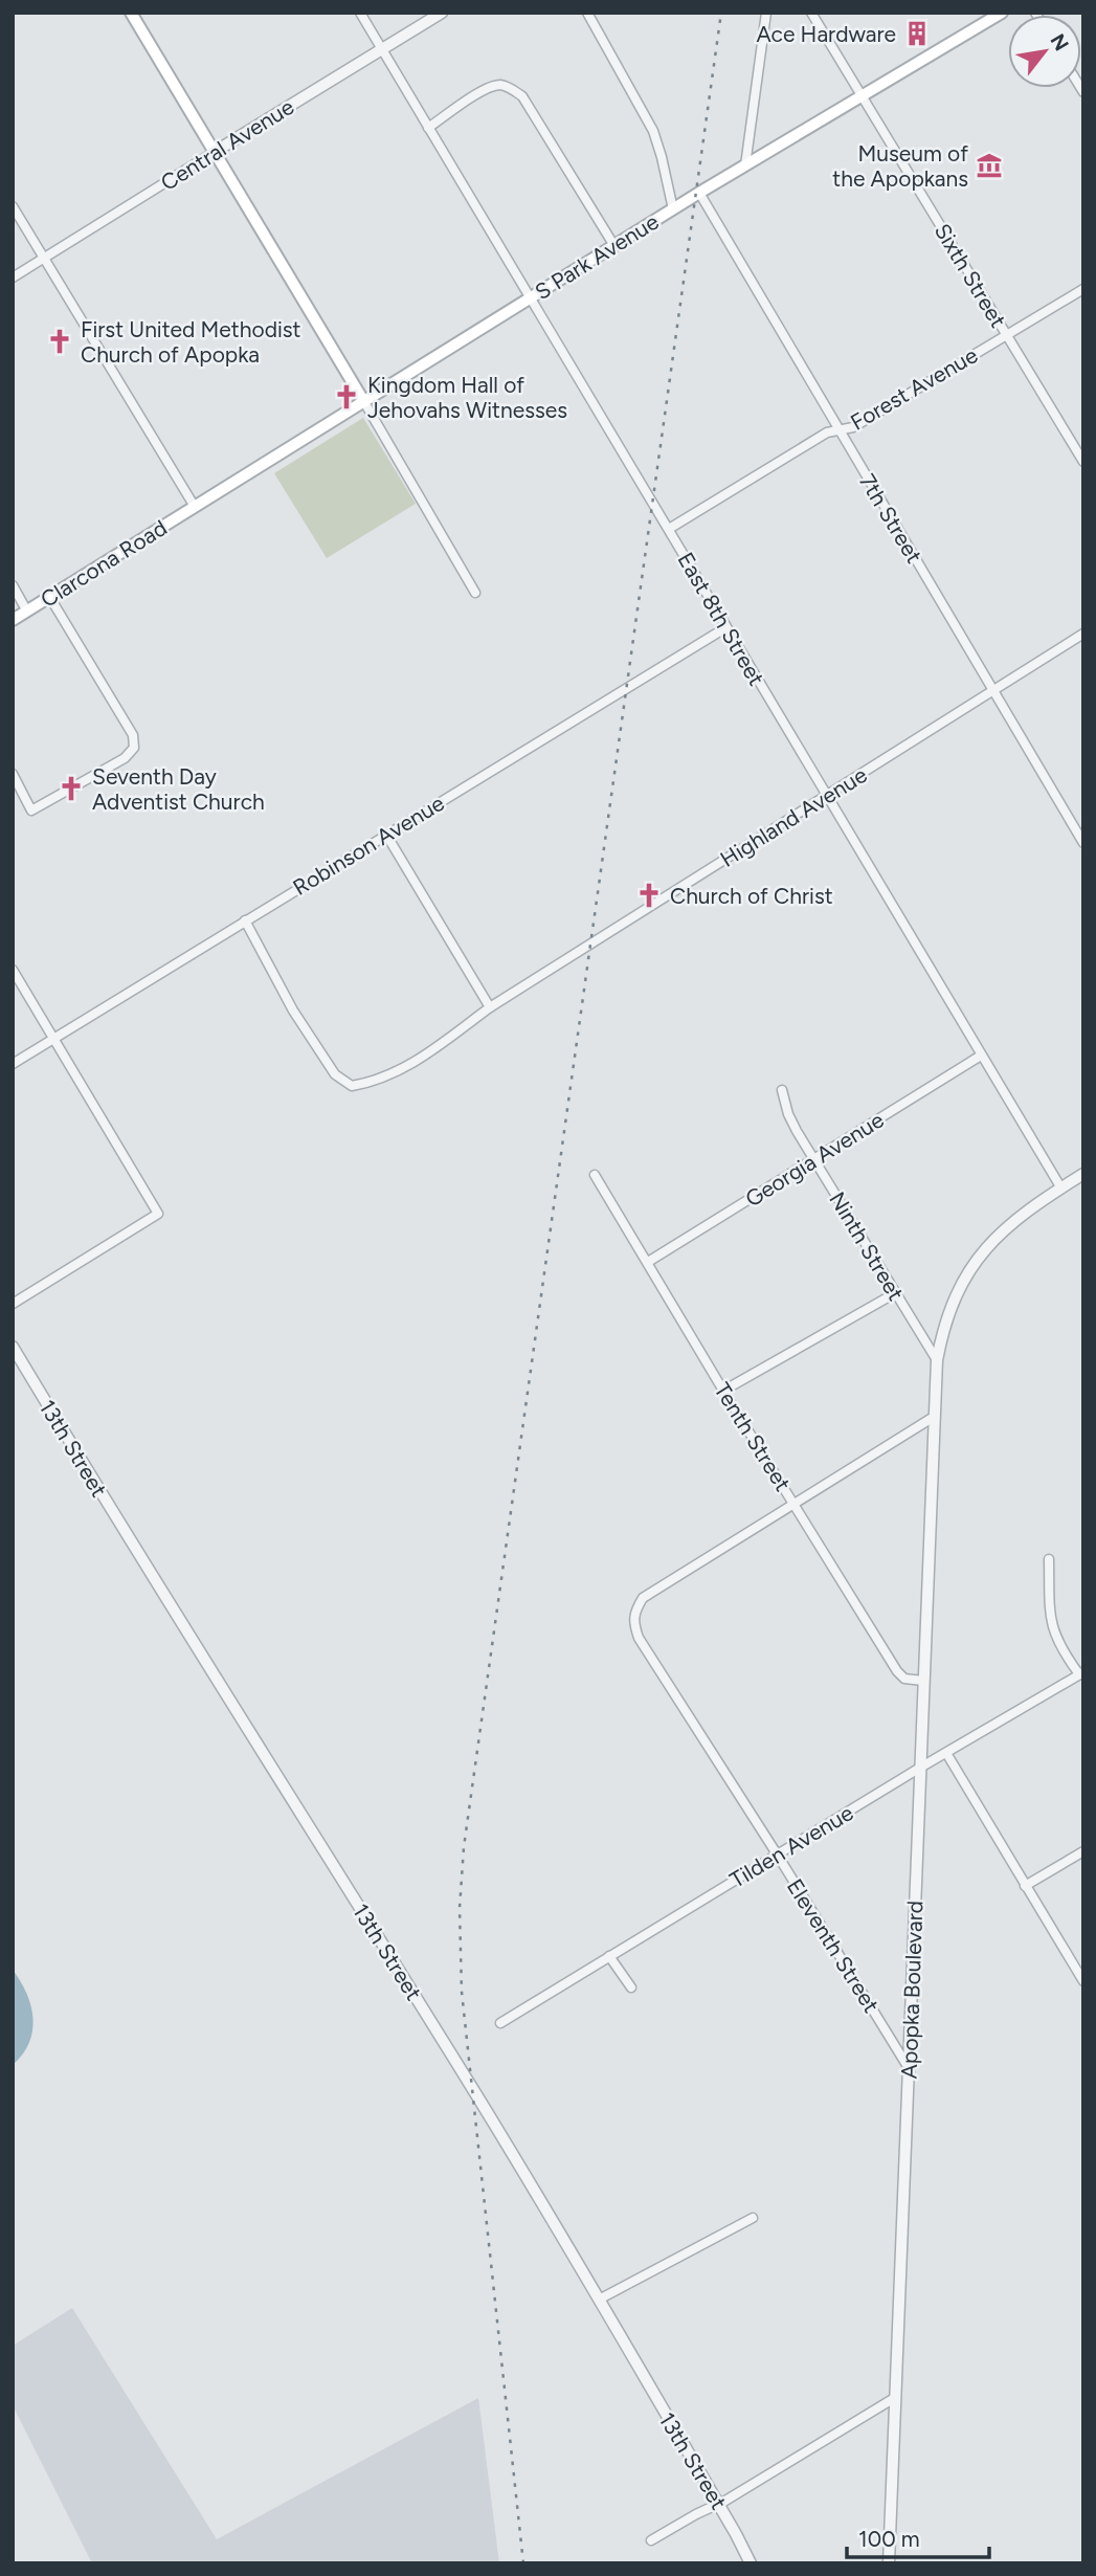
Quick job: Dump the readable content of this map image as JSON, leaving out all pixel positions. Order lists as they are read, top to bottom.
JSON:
{
  "streets": {
    "main road": ["S Park Avenue", "Clarcona Road"],
    "street": [
      "Central Avenue",
      "Sixth Street",
      "Forest Avenue",
      "7th Street",
      "East 8th Street",
      "Highland Avenue",
      "Robinson Avenue",
      "Georgia Avenue",
      "Ninth Street",
      "Tenth Street",
      "13th Street",
      "Tilden Avenue",
      "Eleventh Street",
      "Apopka Boulevard"
    ]
  },
  "crossings": [
    ["Central Avenue", "East 8th Street"],
    ["S Park Avenue", "Sixth Street"],
    ["S Park Avenue", "7th Street"],
    ["S Park Avenue", "Clarcona Road"],
    ["S Park Avenue", "East 8th Street"],
    ["Sixth Street", "Forest Avenue"],
    ["Forest Avenue", "7th Street"],
    ["Forest Avenue", "East 8th Street"],
    ["7th Street", "Highland Avenue"],
    ["East 8th Street", "Highland Avenue"],
    ["East 8th Street", "Robinson Avenue"],
    ["East 8th Street", "Georgia Avenue"],
    ["East 8th Street", "Apopka Boulevard"],
    ["Highland Avenue", "Robinson Avenue"],
    ["Georgia Avenue", "Ninth Street"],
    ["Georgia Avenue", "Tenth Street"],
    ["Ninth Street", "Apopka Boulevard"],
    ["Tenth Street", "Eleventh Street"],
    ["Tenth Street", "Apopka Boulevard"],
    ["Tilden Avenue", "Eleventh Street"],
    ["Tilden Avenue", "Apopka Boulevard"],
    ["Eleventh Street", "Apopka Boulevard"]
  ],
  "places": {
    "building": ["Ace Hardware"],
    "museum": ["Museum of the Apopkans"],
    "church": [
      "First United Methodist Church of Apopka",
      "Kingdom Hall of Jehovahs Witnesses",
      "Seventh Day Adventist Church",
      "Church of Christ"
    ]
  },
  "scale_bar": "100 m",
  "north": "top right"
}
